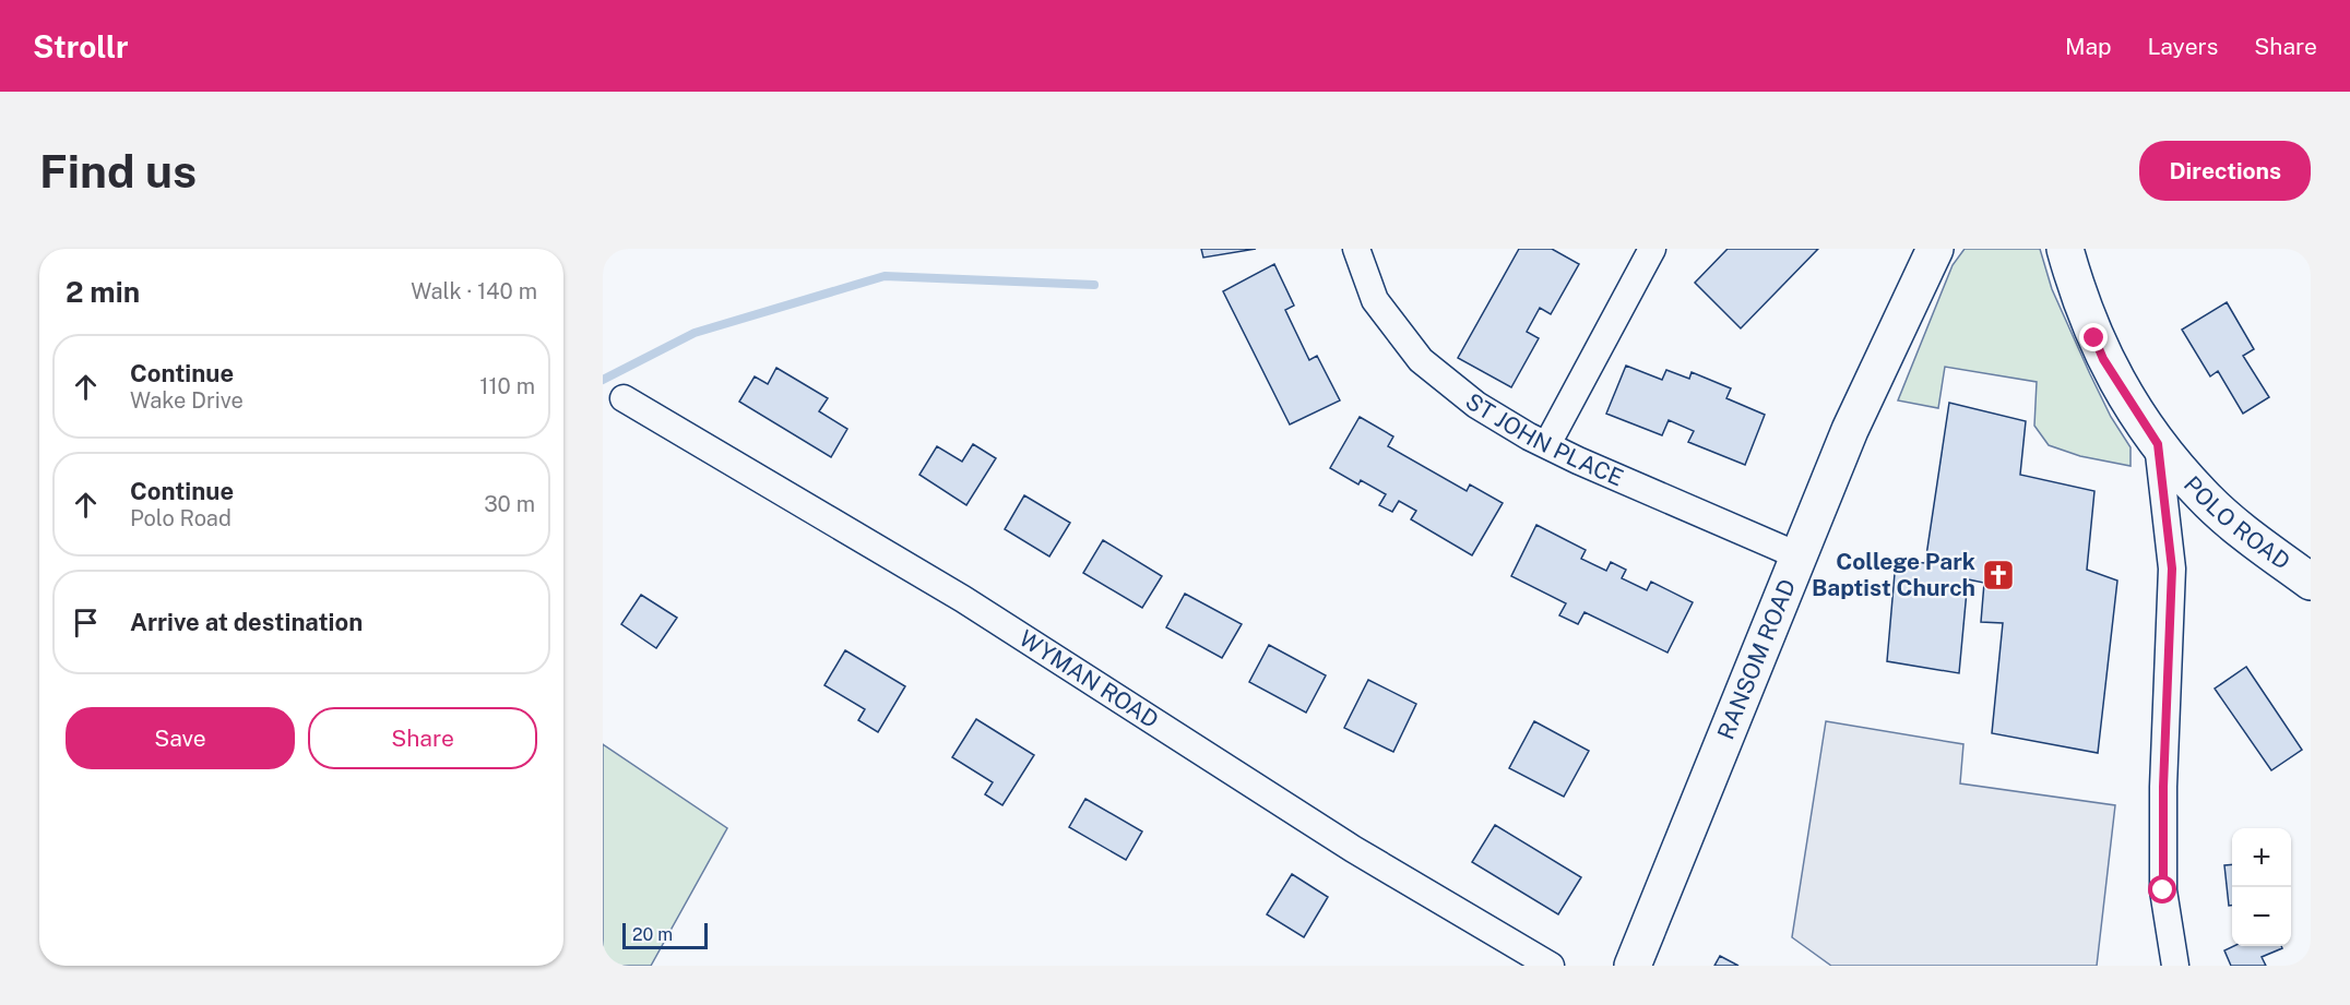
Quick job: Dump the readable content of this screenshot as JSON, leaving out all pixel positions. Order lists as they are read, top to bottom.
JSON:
{
  "streets": {
    "street": [
      "ST JOHN PLACE",
      "POLO ROAD",
      "RANSOM ROAD",
      "WYMAN ROAD"
    ]
  },
  "crossings": [
    ["ST JOHN PLACE", "RANSOM ROAD"]
  ],
  "places": {
    "church": ["College Park Baptist Church"]
  },
  "scale_bar": "20 m",
  "page": {
    "header": "Strollr",
    "nav": ["Map", "Layers", "Share"],
    "buttons": [
      "Directions",
      ["Save", "Share"]
    ],
    "title": "Find us",
    "heading": ["2 min", "Walk · 140 m"],
    "list": [
      ["Continue", "Wake Drive", "110 m"],
      ["Continue", "Polo Road", "30 m"],
      "Arrive at destination"
    ],
    "map_buttons": ["+", "−"],
    "scale": "20 m"
  }
}
